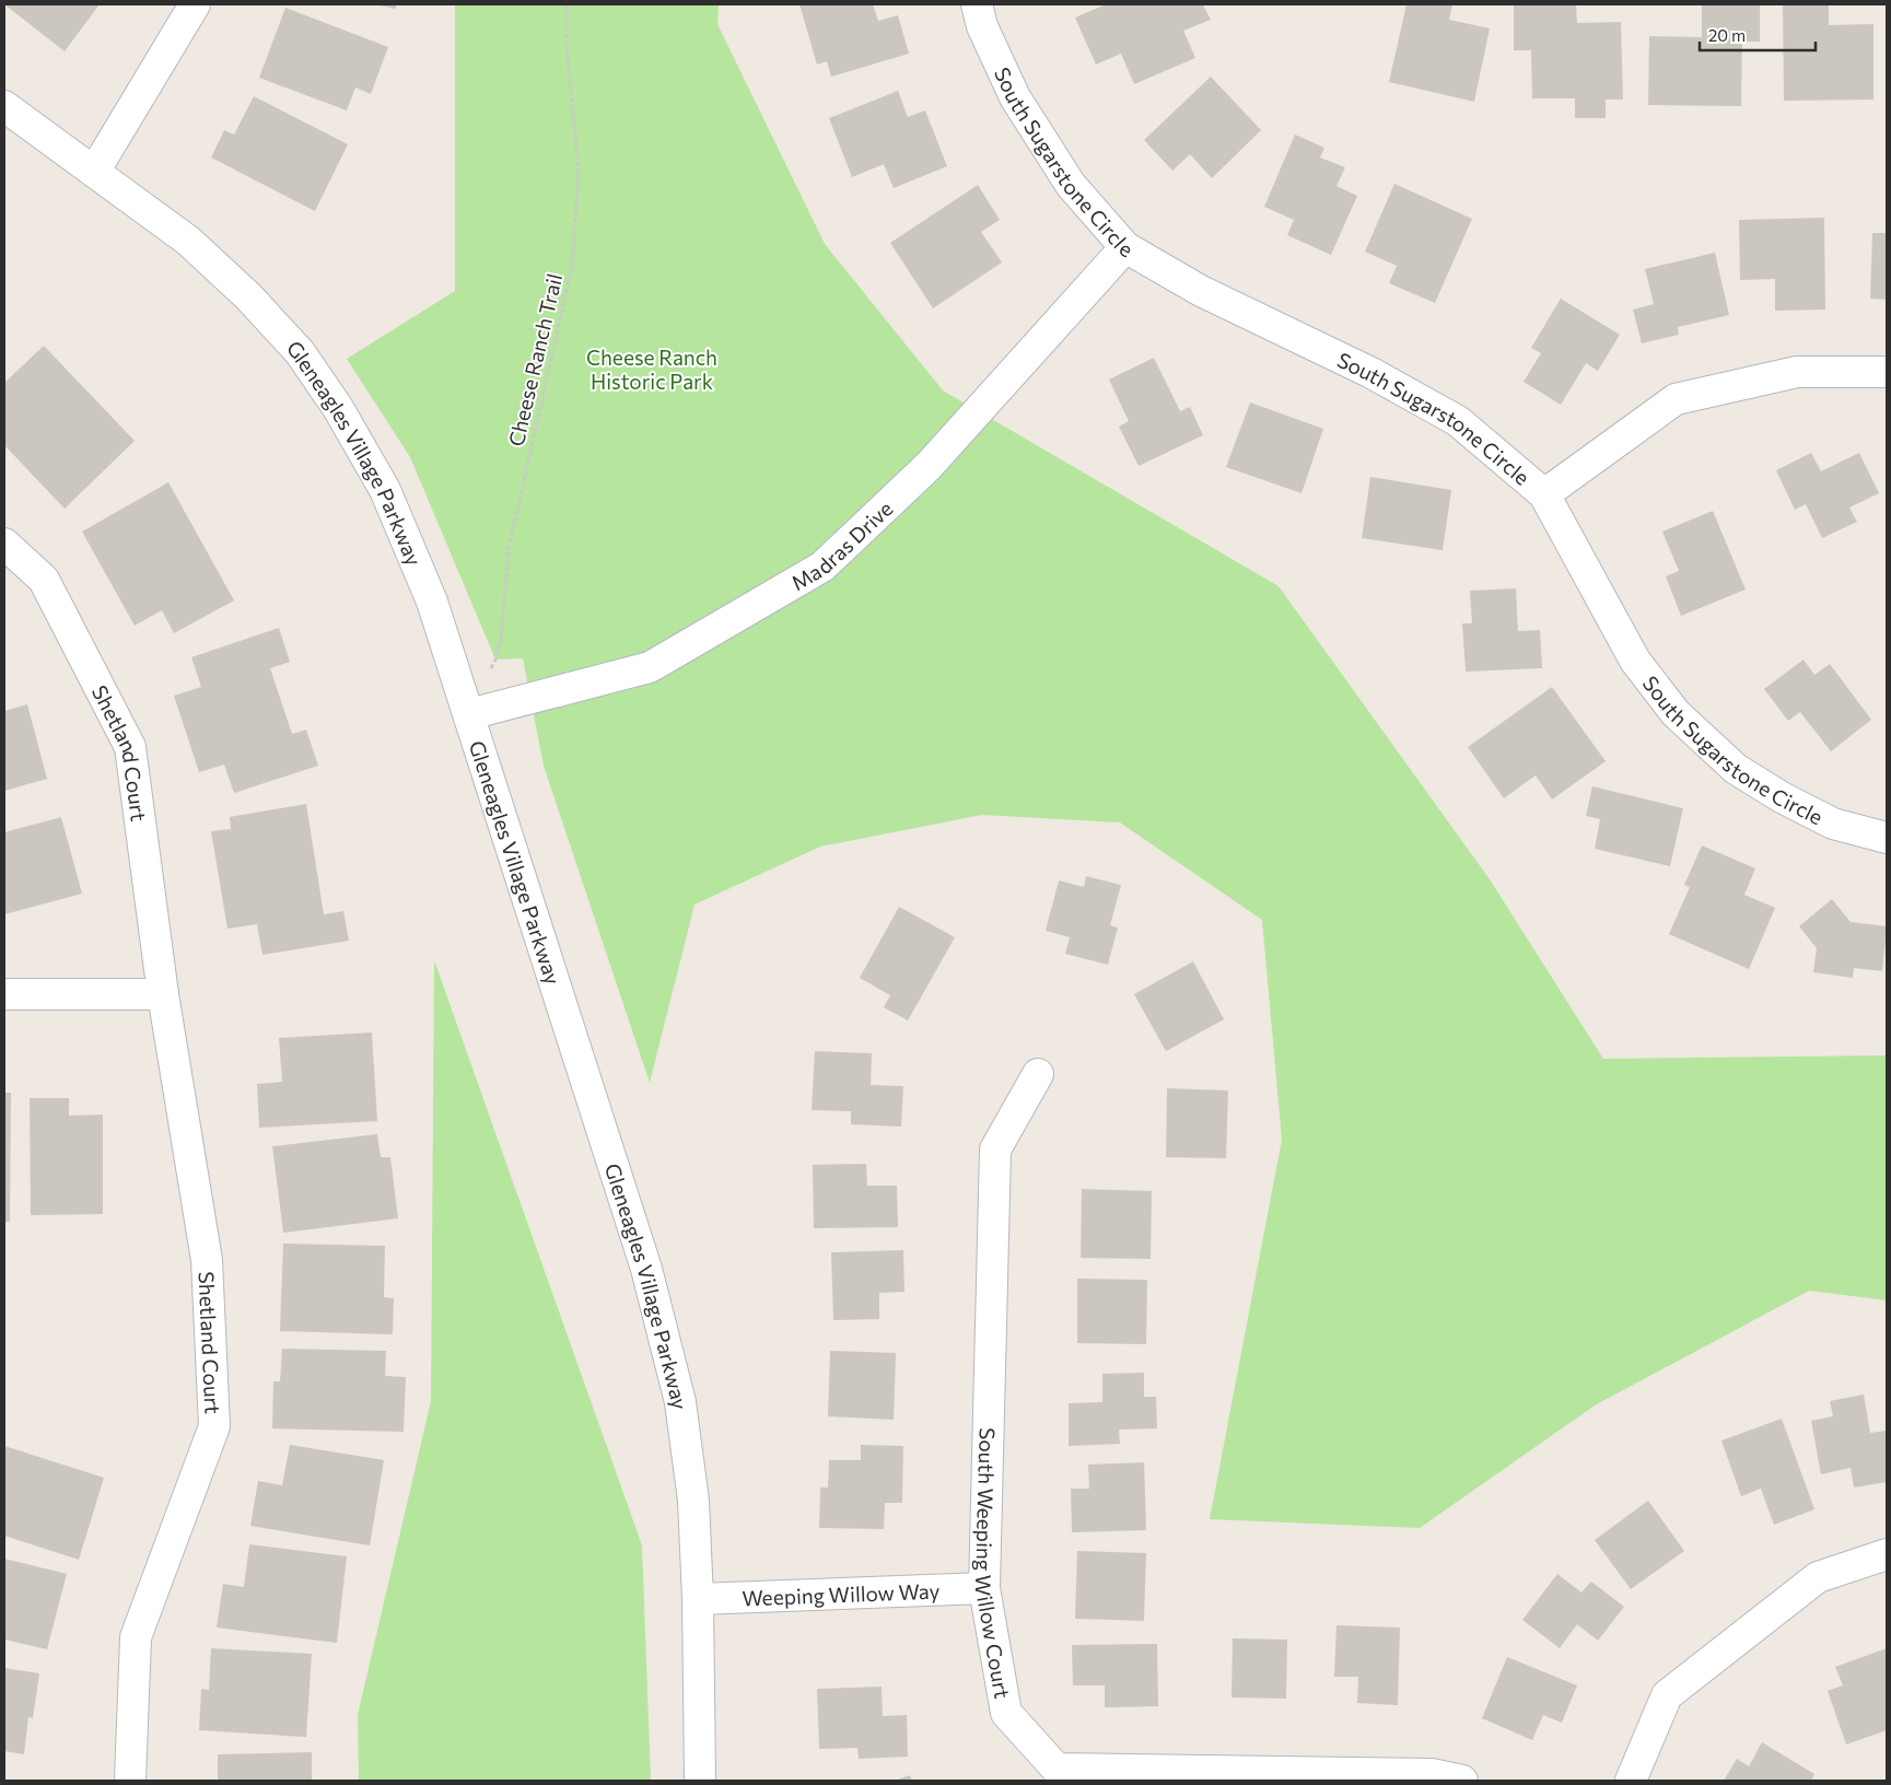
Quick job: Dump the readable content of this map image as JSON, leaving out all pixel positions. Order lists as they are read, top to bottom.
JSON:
{
  "streets": {
    "street": [
      "South Sugarstone Circle",
      "Gleneagles Village Parkway",
      "Madras Drive",
      "Shetland Court",
      "South Weeping Willow Court",
      "Weeping Willow Way"
    ],
    "path": ["Cheese Ranch Trail"]
  },
  "crossings": [
    ["South Sugarstone Circle", "Madras Drive"],
    ["Cheese Ranch Trail", "Gleneagles Village Parkway"],
    ["Cheese Ranch Trail", "Madras Drive"],
    ["Gleneagles Village Parkway", "Madras Drive"],
    ["Gleneagles Village Parkway", "Weeping Willow Way"],
    ["South Weeping Willow Court", "Weeping Willow Way"]
  ],
  "parks": ["Cheese Ranch Historic Park"],
  "scale_bar": "20 m"
}
